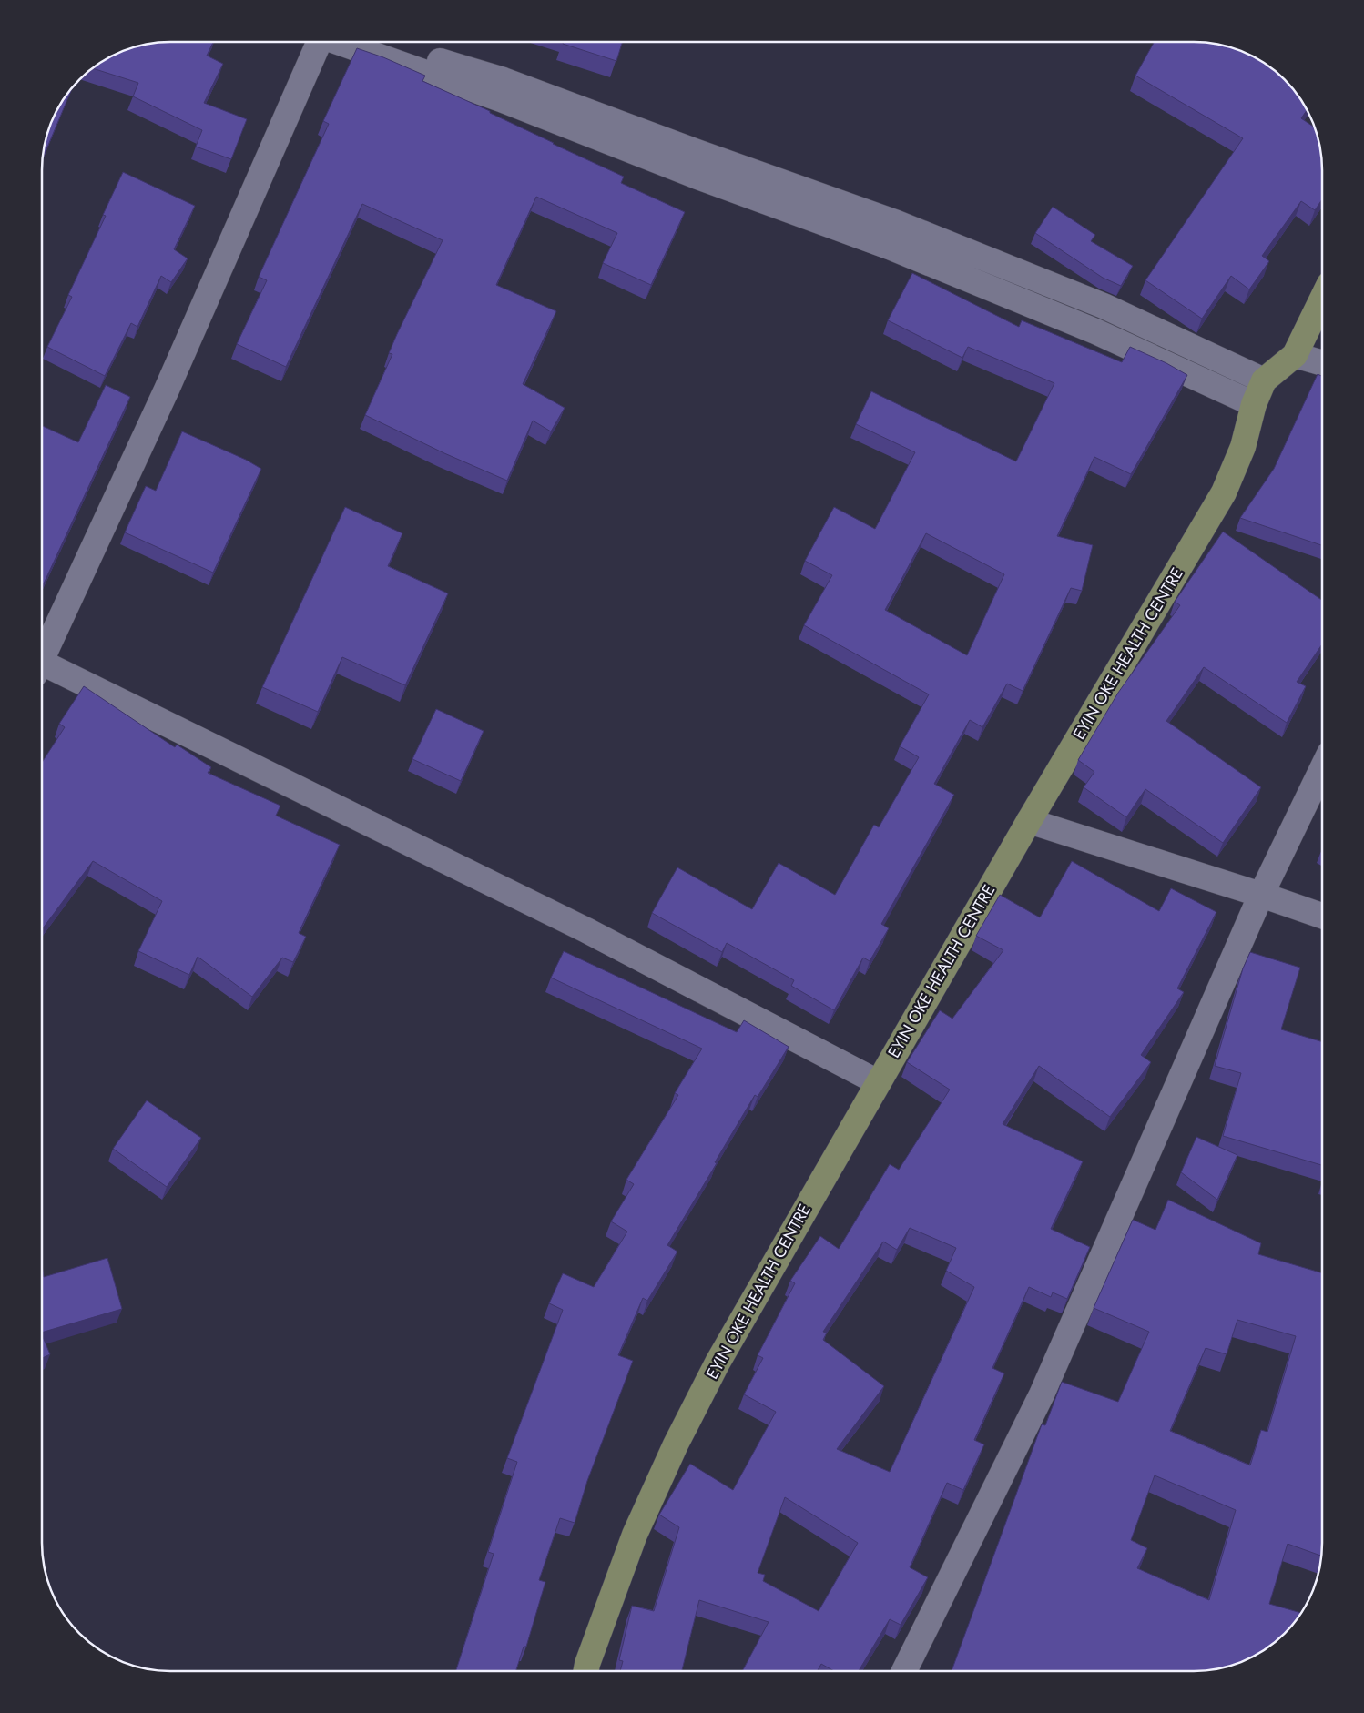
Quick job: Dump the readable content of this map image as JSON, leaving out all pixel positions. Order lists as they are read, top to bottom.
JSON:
{
  "streets": {
    "main road": ["EYIN OKE HEALTH CENTRE"]
  }
}
